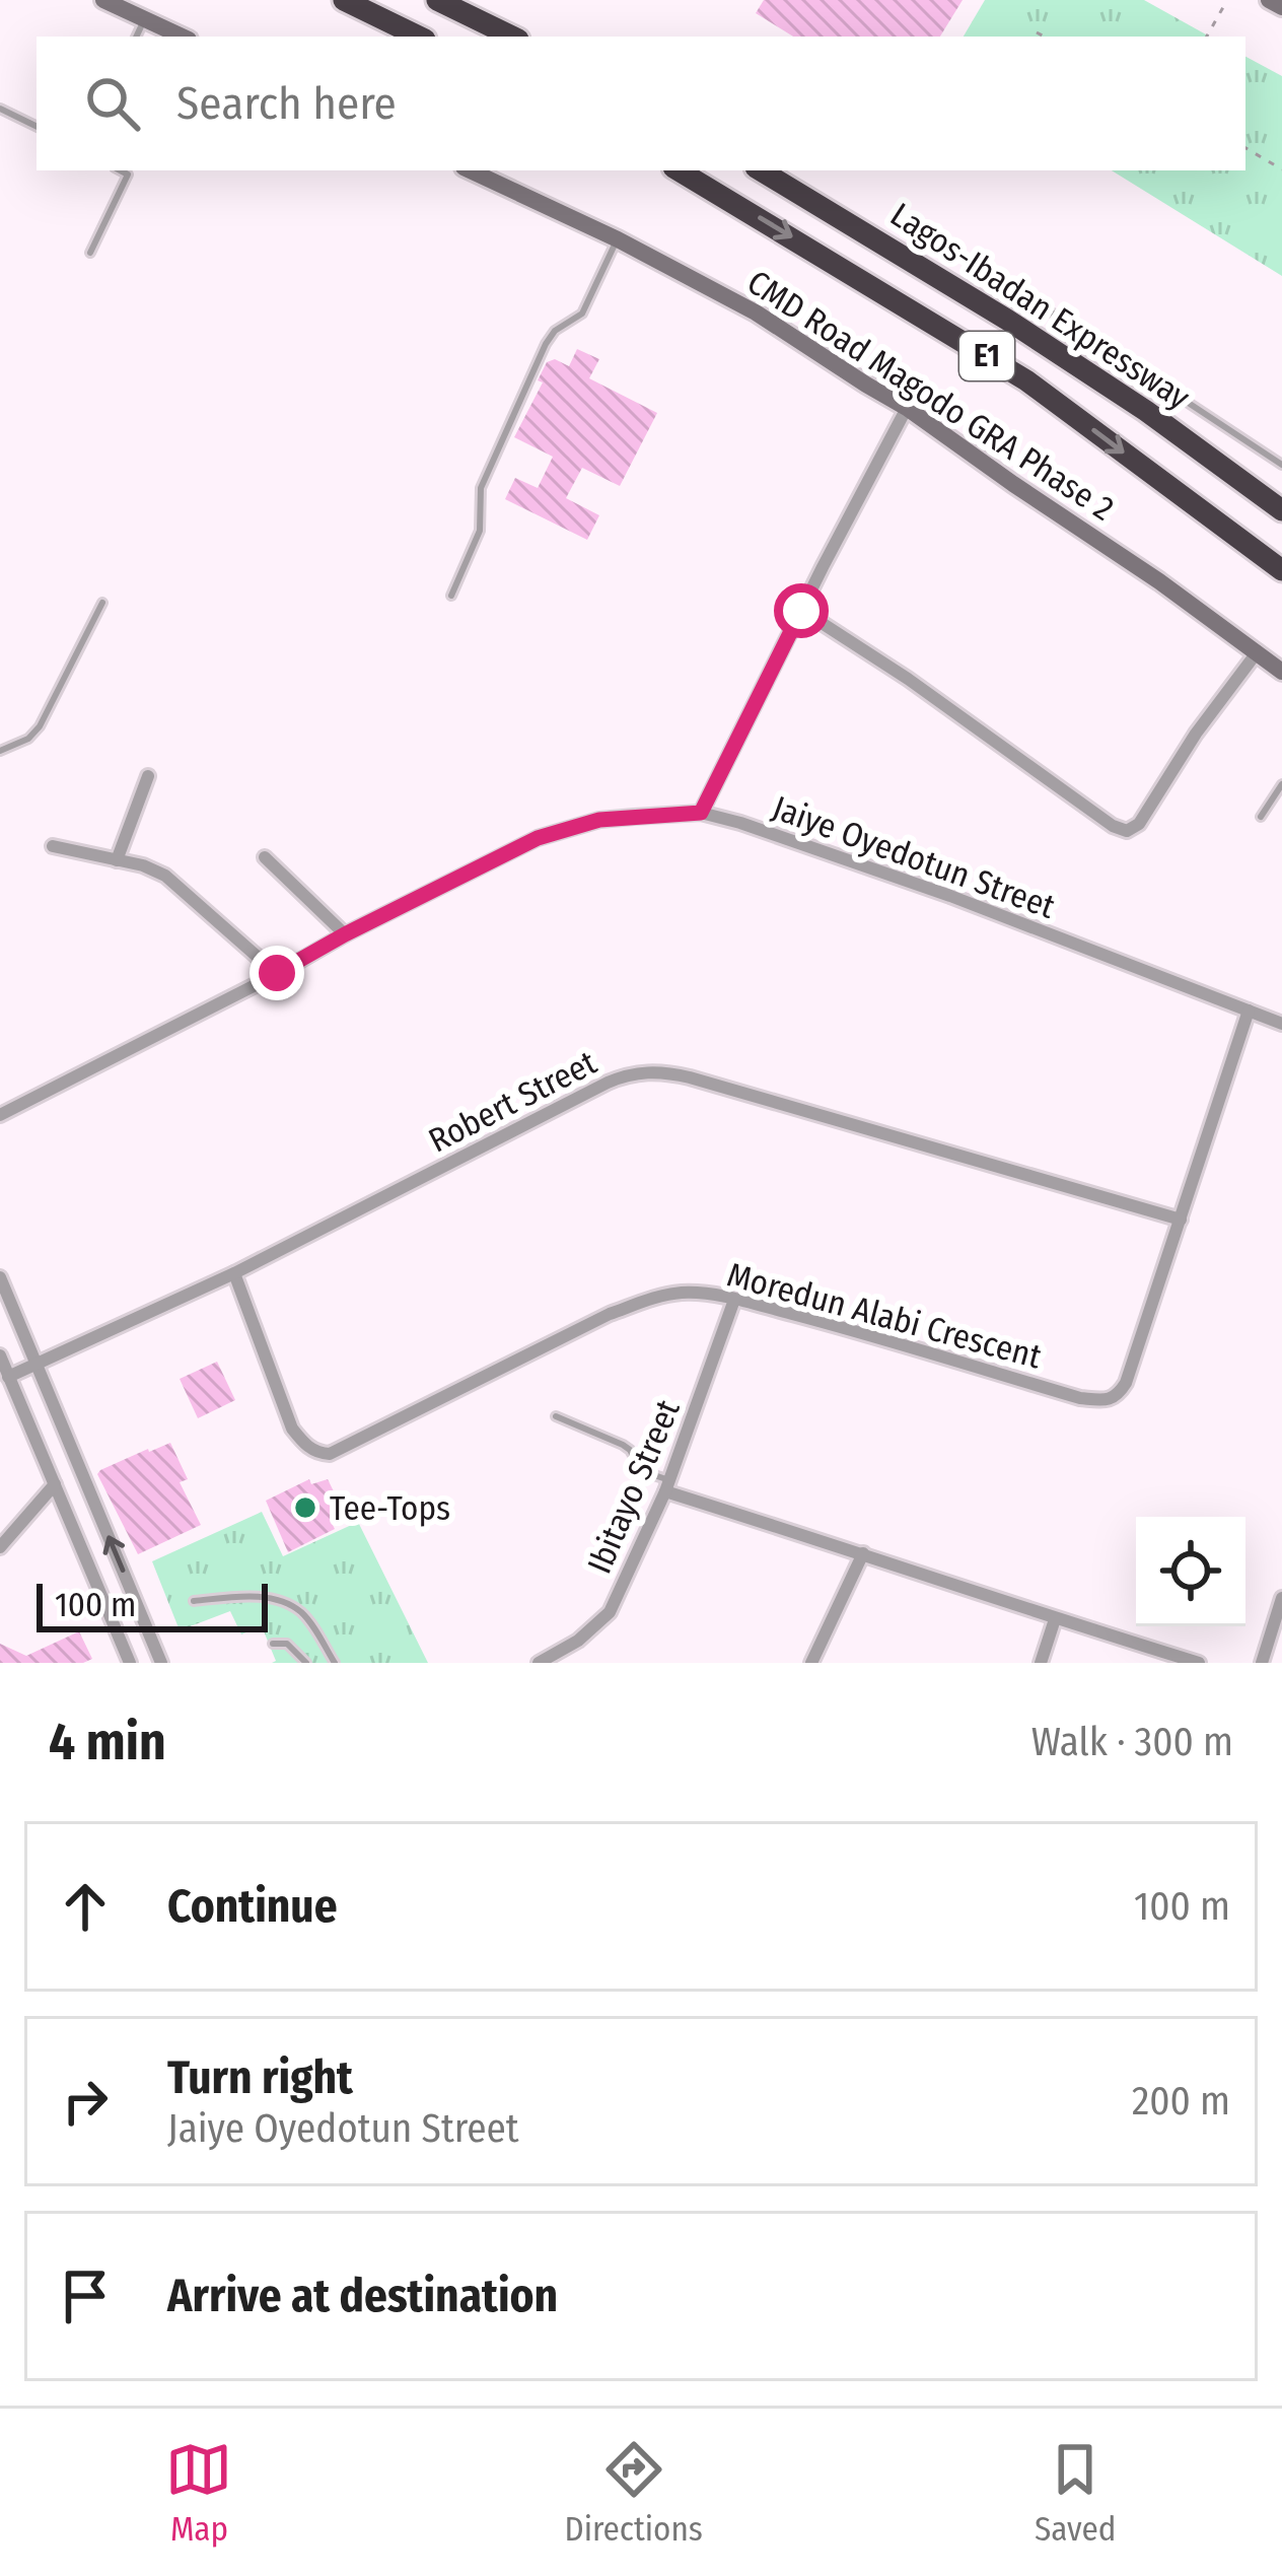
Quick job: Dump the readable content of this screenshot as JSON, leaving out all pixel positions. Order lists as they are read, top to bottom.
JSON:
{
  "streets": {
    "highway": ["Lagos-Ibadan Expressway", "E1"],
    "street": [
      "CMD Road Magodo GRA Phase 2",
      "Jaiye Oyedotun Street",
      "Robert Street",
      "Moredun Alabi Crescent",
      "Ibitayo Street"
    ]
  },
  "crossings": [
    ["Jaiye Oyedotun Street", "Moredun Alabi Crescent"],
    ["Robert Street", "Moredun Alabi Crescent"],
    ["Moredun Alabi Crescent", "Ibitayo Street"]
  ],
  "places": ["Tee-Tops"],
  "scale_bar": "100 m",
  "page": {
    "search": "Search here",
    "scale": "100 m",
    "heading": ["4 min", "Walk · 300 m"],
    "list": [
      ["Continue", "100 m"],
      ["Turn right", "Jaiye Oyedotun Street", "200 m"],
      "Arrive at destination"
    ],
    "nav": ["Map", "Directions", "Saved"]
  }
}
